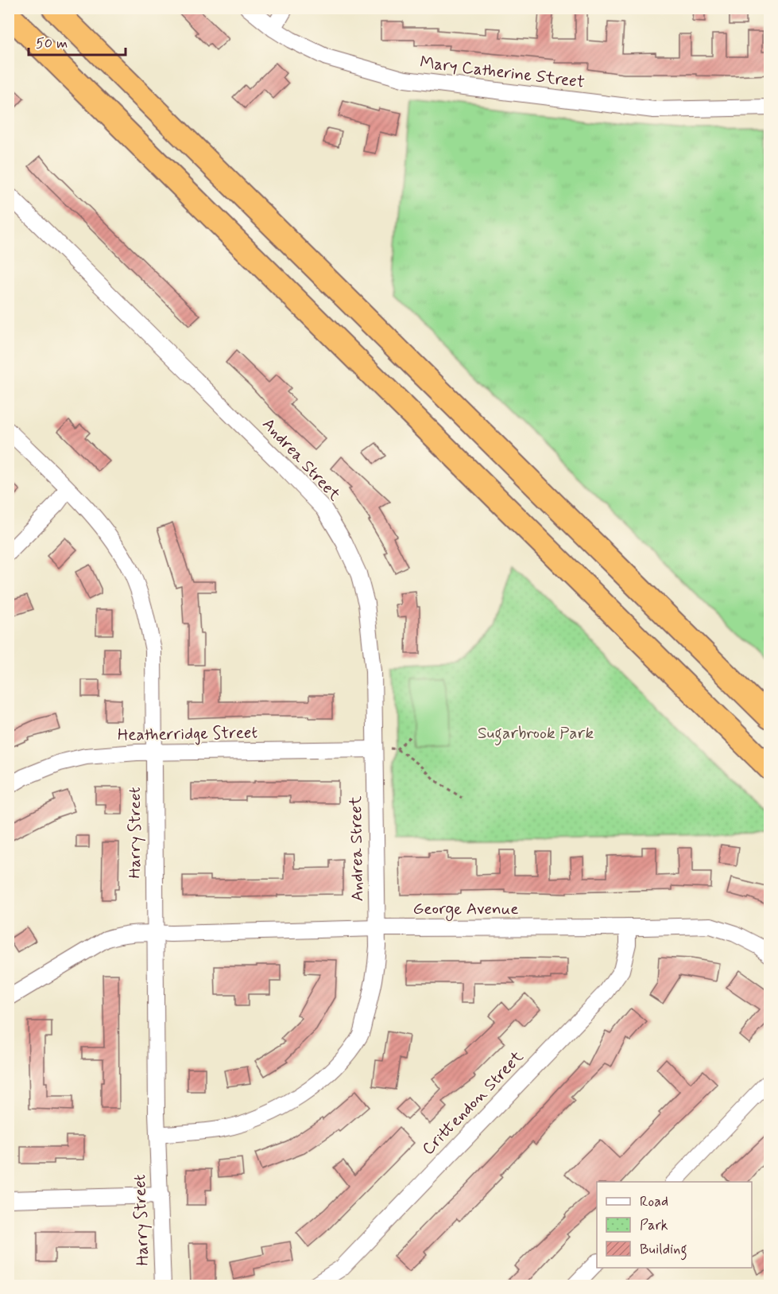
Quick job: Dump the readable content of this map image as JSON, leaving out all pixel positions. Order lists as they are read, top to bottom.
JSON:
{
  "streets": {
    "street": [
      "Mary Catherine Street",
      "Andrea Street",
      "Heatherridge Street",
      "Harry Street",
      "George Avenue",
      "Crittendon Street"
    ]
  },
  "crossings": [
    ["Andrea Street", "Heatherridge Street"],
    ["Andrea Street", "Harry Street"],
    ["Andrea Street", "George Avenue"],
    ["Heatherridge Street", "Harry Street"],
    ["Harry Street", "George Avenue"],
    ["George Avenue", "Crittendon Street"]
  ],
  "parks": ["Sugarbrook Park"],
  "legend": ["Road", "Park", "Building"],
  "scale_bar": "50 m"
}
